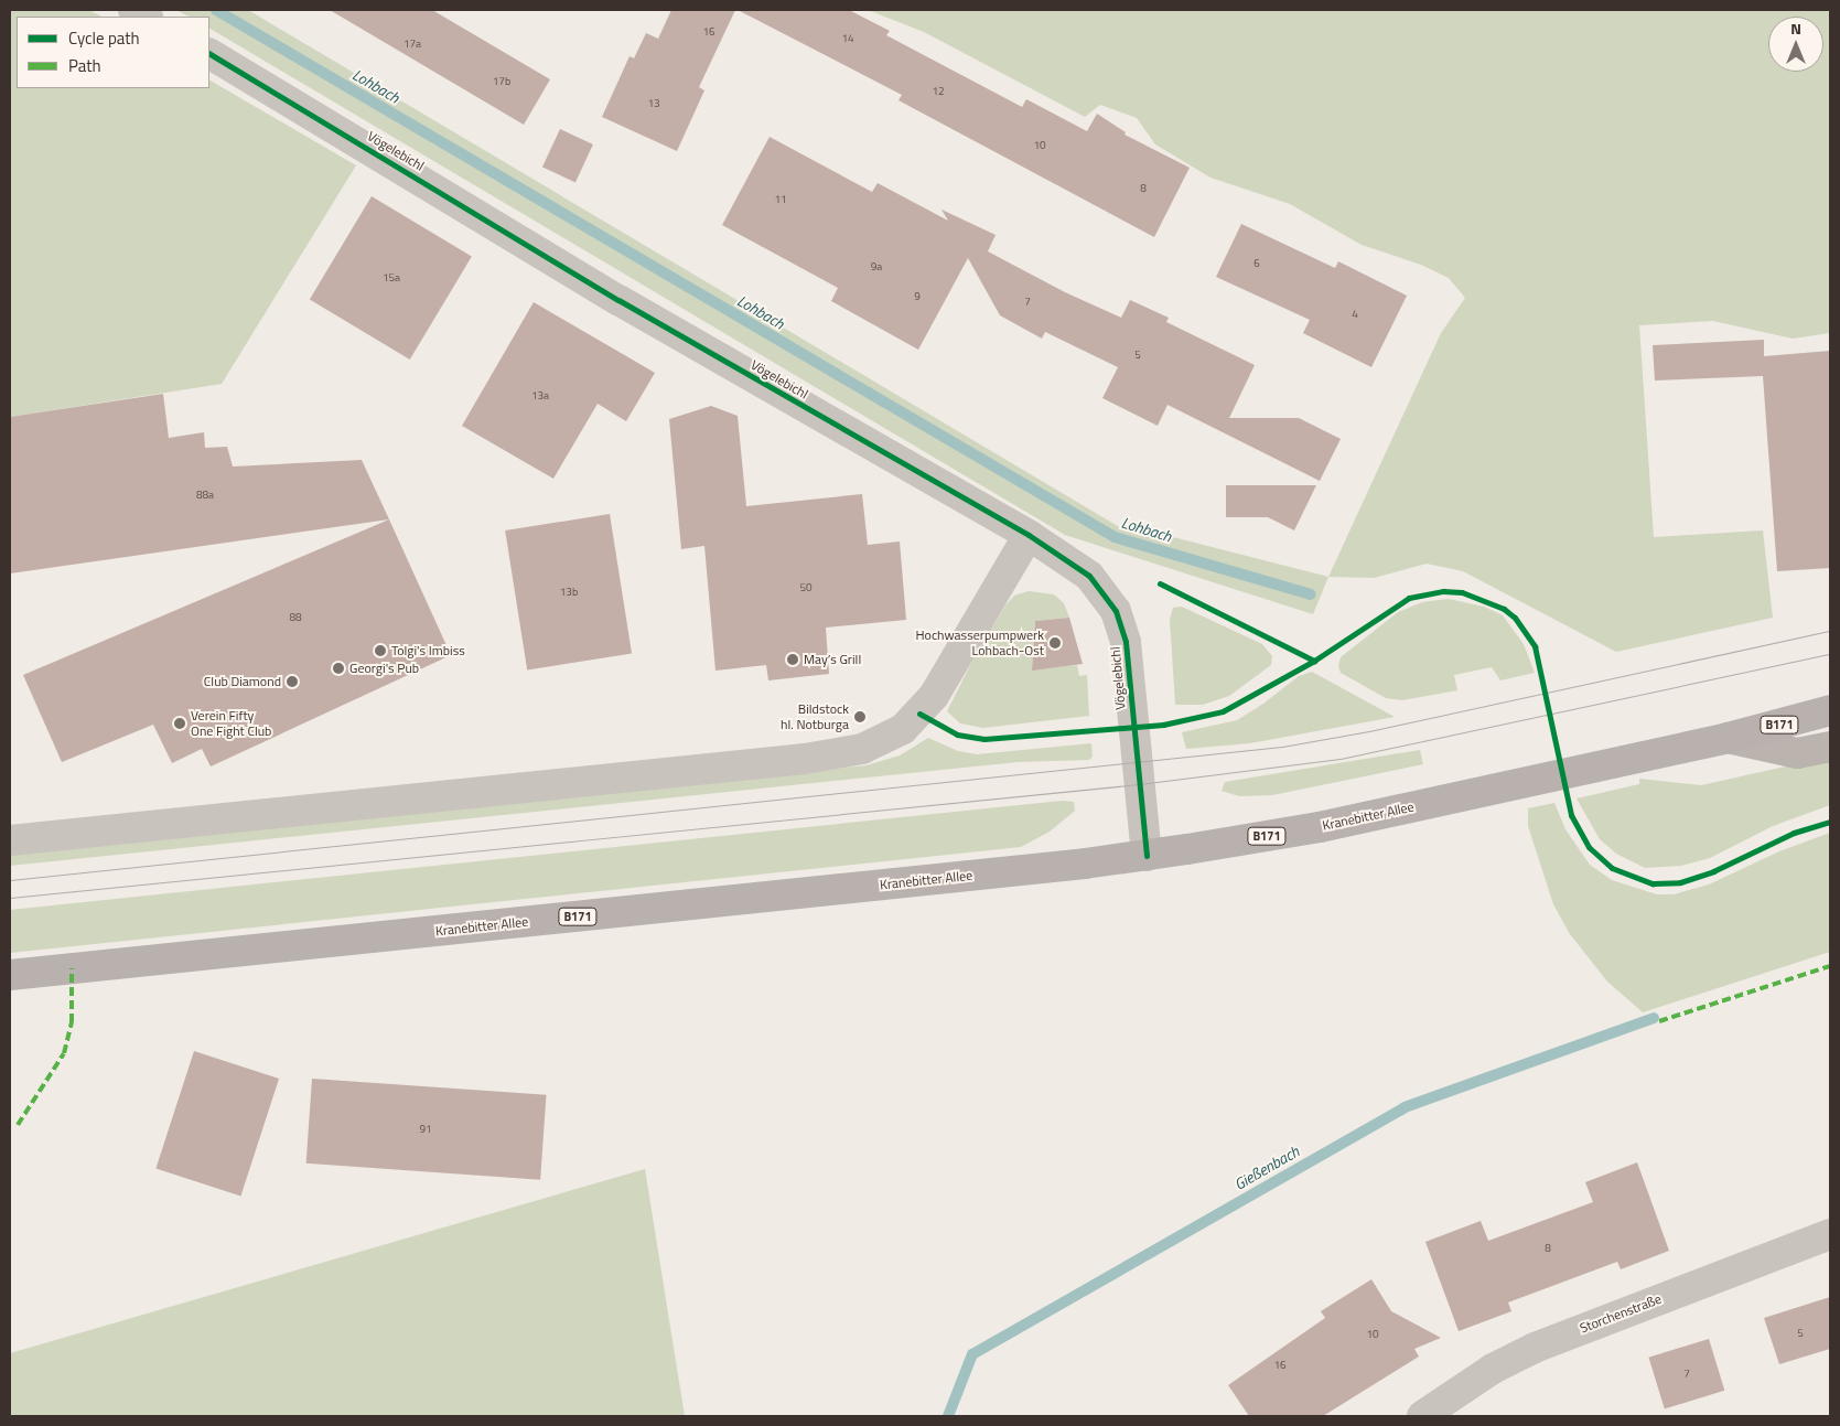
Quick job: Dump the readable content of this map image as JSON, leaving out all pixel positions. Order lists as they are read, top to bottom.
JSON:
{
  "streets": {
    "main road": ["B171", "Kranebitter Allee"],
    "street": ["Vögelebichl", "Storchenstraße"]
  },
  "crossings": [
    ["Vögelebichl", "Kranebitter Allee"]
  ],
  "water": ["Lohbach", "Gießenbach"],
  "places": [
    "Hochwasserpumpwerk Lohbach-Ost",
    "Tolgi's Imbiss",
    "May’s Grill",
    "Georgi's Pub",
    "Club Diamond",
    "Bildstock hl. Notburga",
    "Verein Fifty One Fight Club"
  ],
  "house_numbers": [
    "16",
    "14",
    "17a",
    "17b",
    "12",
    "13",
    "10",
    "8",
    "11",
    "6",
    "9a",
    "15a",
    "9",
    "7",
    "4",
    "5",
    "13a",
    "88a",
    "50",
    "13b",
    "88",
    "91",
    "8",
    "5",
    "10",
    "16",
    "7"
  ],
  "legend": ["Cycle path", "Path"],
  "north": "top"
}
